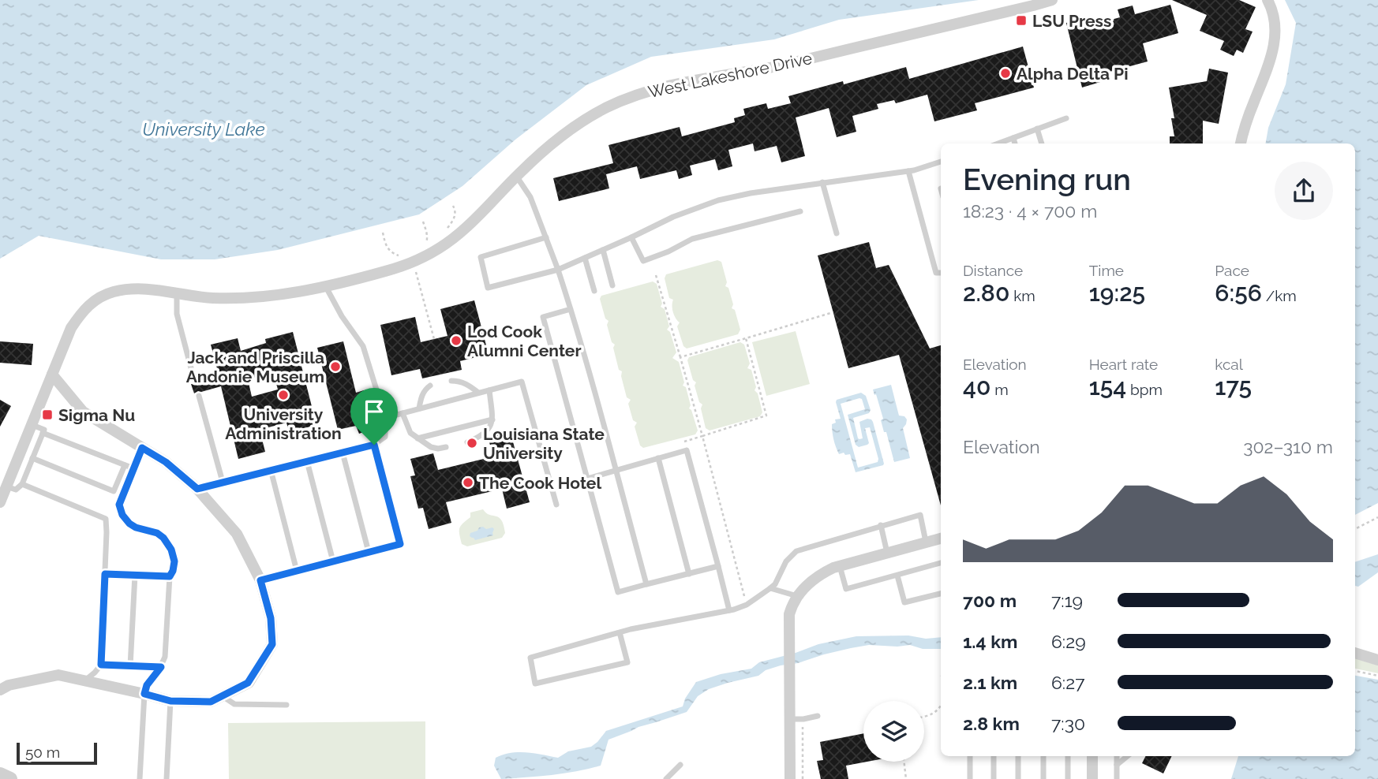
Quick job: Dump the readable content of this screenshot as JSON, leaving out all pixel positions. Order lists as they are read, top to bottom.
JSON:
{
  "streets": {
    "street": ["West Lakeshore Drive"]
  },
  "water": ["University Lake"],
  "places": {
    "transit": ["LSU Press", "Sigma Nu"],
    "other": [
      "Alpha Delta Pi",
      "Lod Cook Alumni Center",
      "Jack and Priscilla Andonie Museum",
      "University Administration",
      "Louisiana State University",
      "The Cook Hotel"
    ]
  },
  "scale_bar": "50 m",
  "page": {
    "heading": ["Evening run", "18:23 · 4 × 700 m"],
    "stats": [
      ["Distance", "2.80 km"],
      ["Time", "19:25"],
      ["Pace", "6:56 /km"],
      ["Elevation", "40 m"],
      ["Heart rate", "154 bpm"],
      ["kcal", "175"]
    ],
    "chart": ["Elevation", "302–310 m"],
    "list": [
      {
        "name": "700 m",
        "note": "7:19"
      },
      {
        "name": "1.4 km",
        "note": "6:29"
      },
      {
        "name": "2.1 km",
        "note": "6:27"
      },
      {
        "name": "2.8 km",
        "note": "7:30"
      }
    ],
    "scale": "50 m"
  }
}
